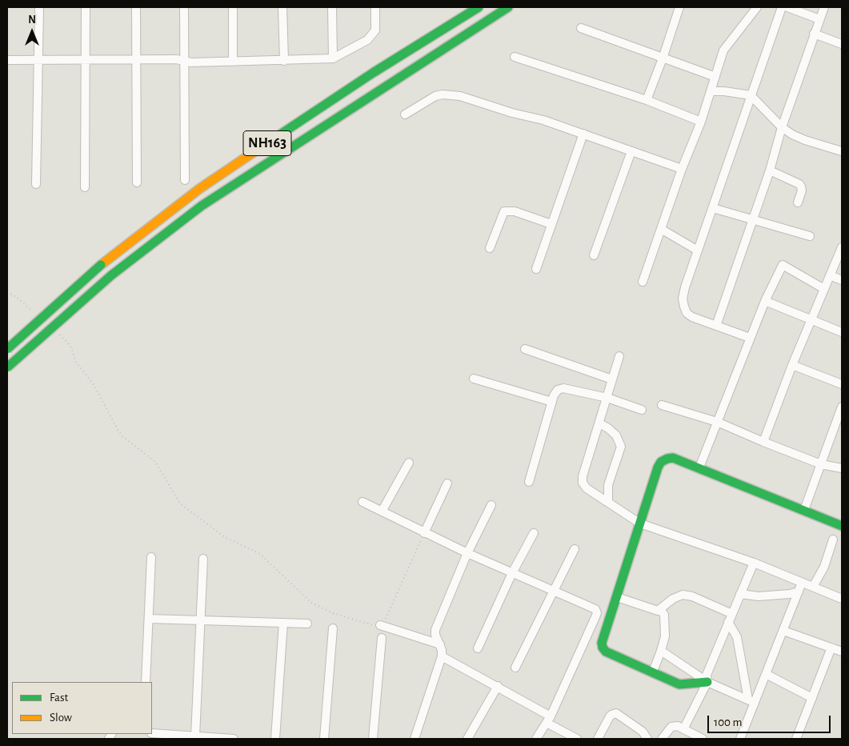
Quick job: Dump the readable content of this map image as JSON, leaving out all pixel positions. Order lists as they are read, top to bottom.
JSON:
{
  "streets": {
    "main road": ["NH163"]
  },
  "legend": ["Fast", "Slow"],
  "scale_bar": "100 m",
  "north": "top"
}
